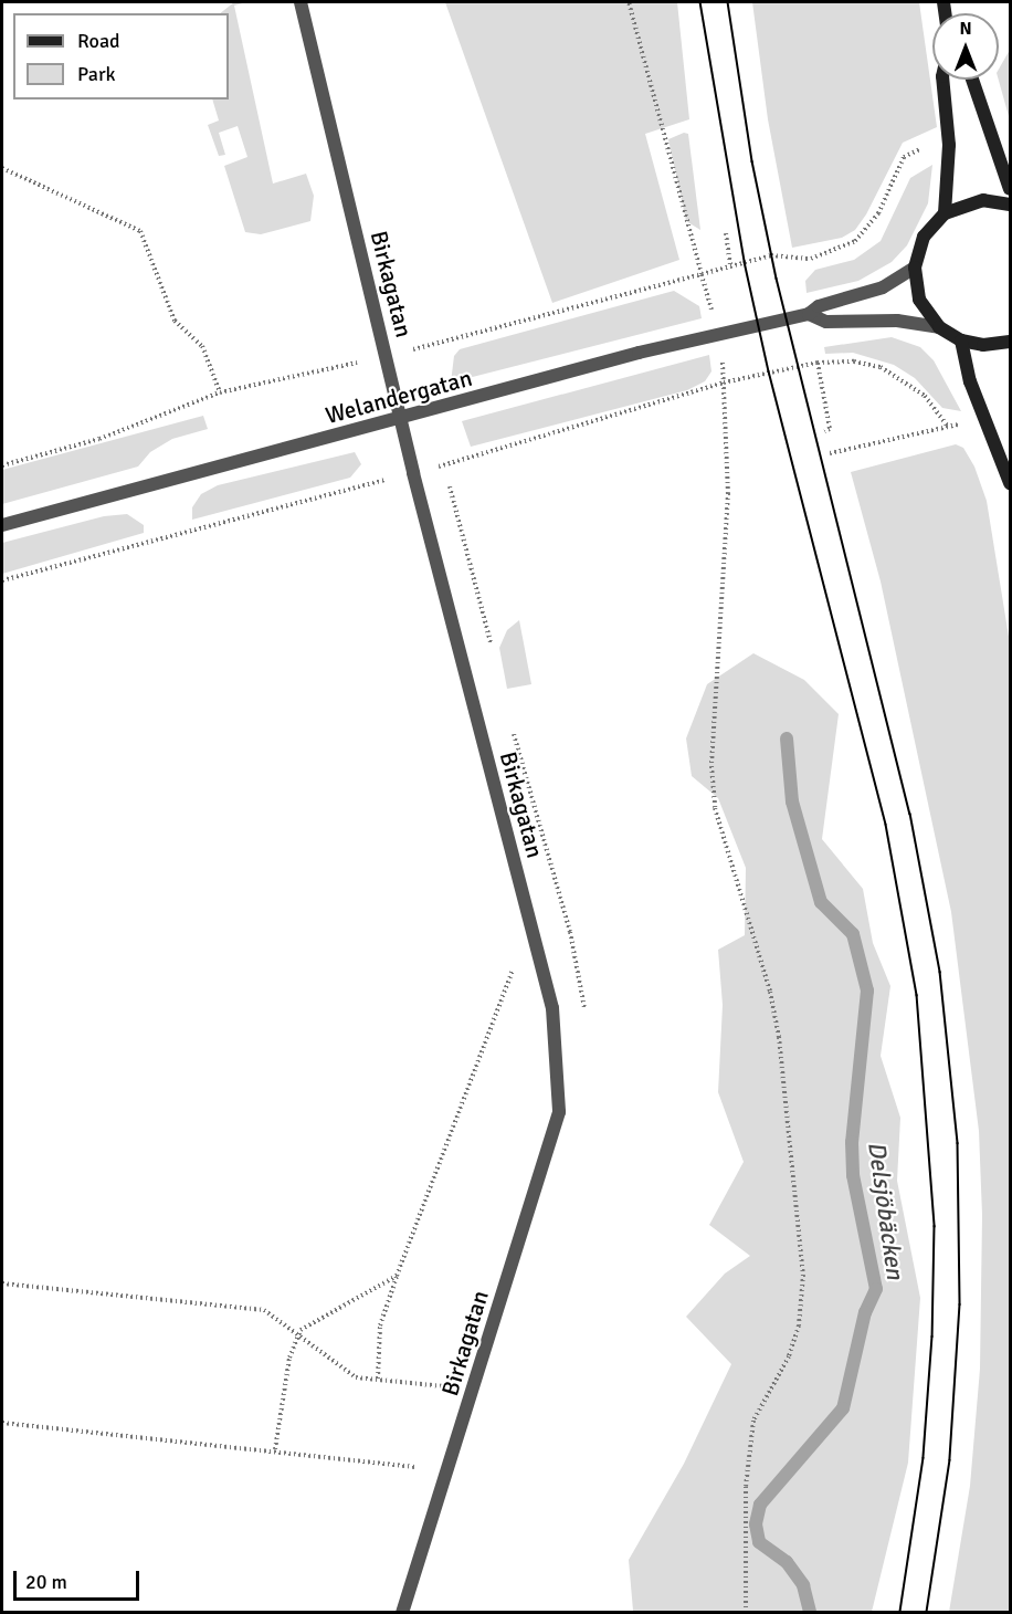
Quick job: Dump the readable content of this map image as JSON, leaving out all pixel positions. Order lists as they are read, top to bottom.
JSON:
{
  "streets": {
    "street": ["Birkagatan", "Welandergatan"]
  },
  "crossings": [
    ["Birkagatan", "Welandergatan"]
  ],
  "water": ["Delsjöbäcken"],
  "legend": ["Road", "Park"],
  "scale_bar": "20 m",
  "north": "top"
}
